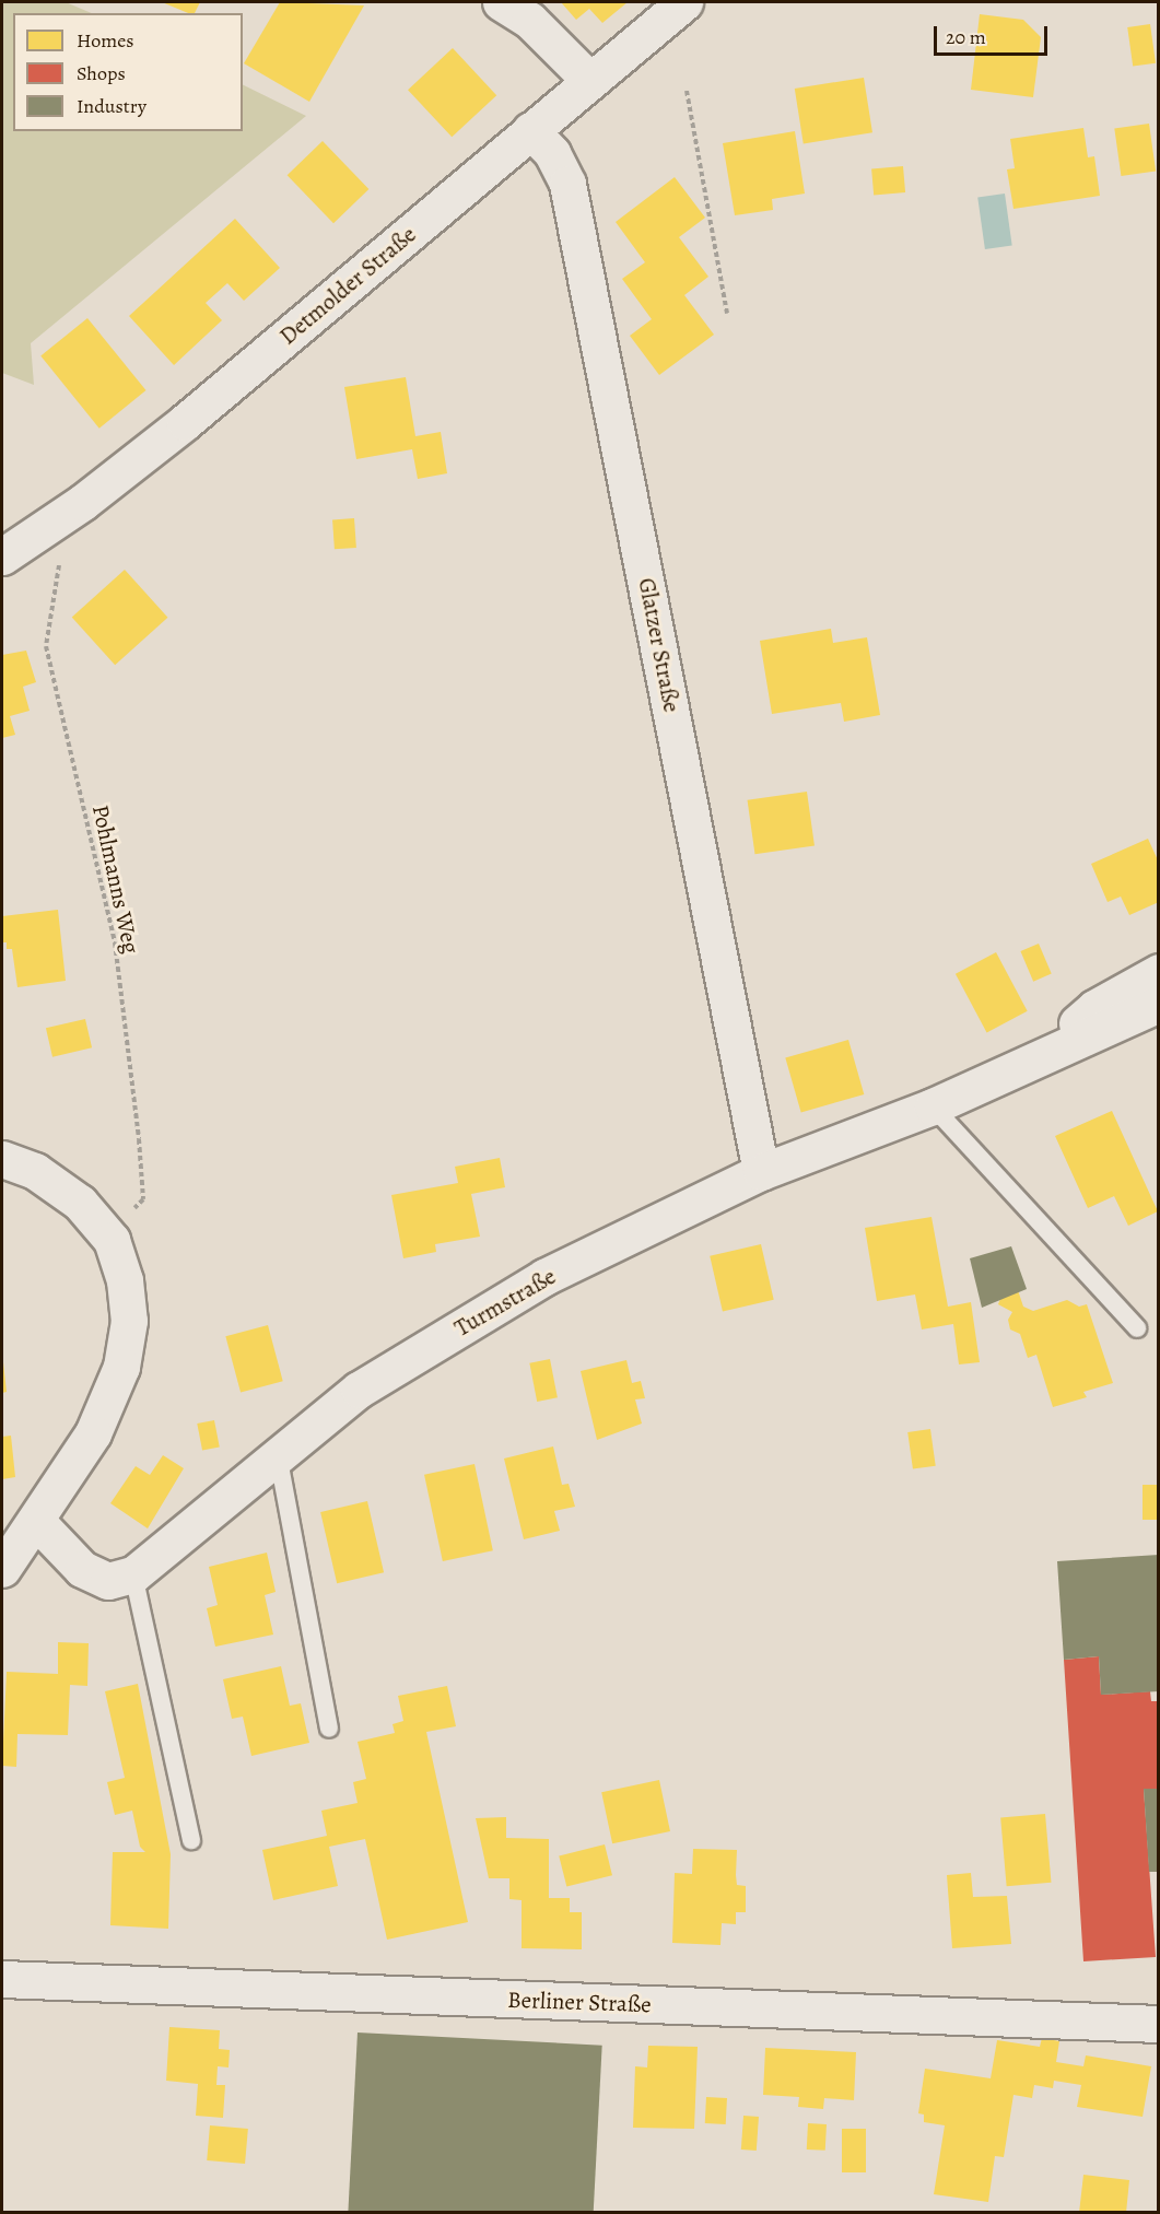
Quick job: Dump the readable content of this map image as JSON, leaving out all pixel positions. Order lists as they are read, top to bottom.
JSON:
{
  "streets": {
    "street": [
      "Detmolder Straße",
      "Glatzer Straße",
      "Turmstraße",
      "Berliner Straße"
    ],
    "path": ["Pohlmanns Weg"]
  },
  "crossings": [
    ["Detmolder Straße", "Glatzer Straße"],
    ["Glatzer Straße", "Turmstraße"]
  ],
  "legend": ["Homes", "Shops", "Industry"],
  "scale_bar": "20 m"
}
